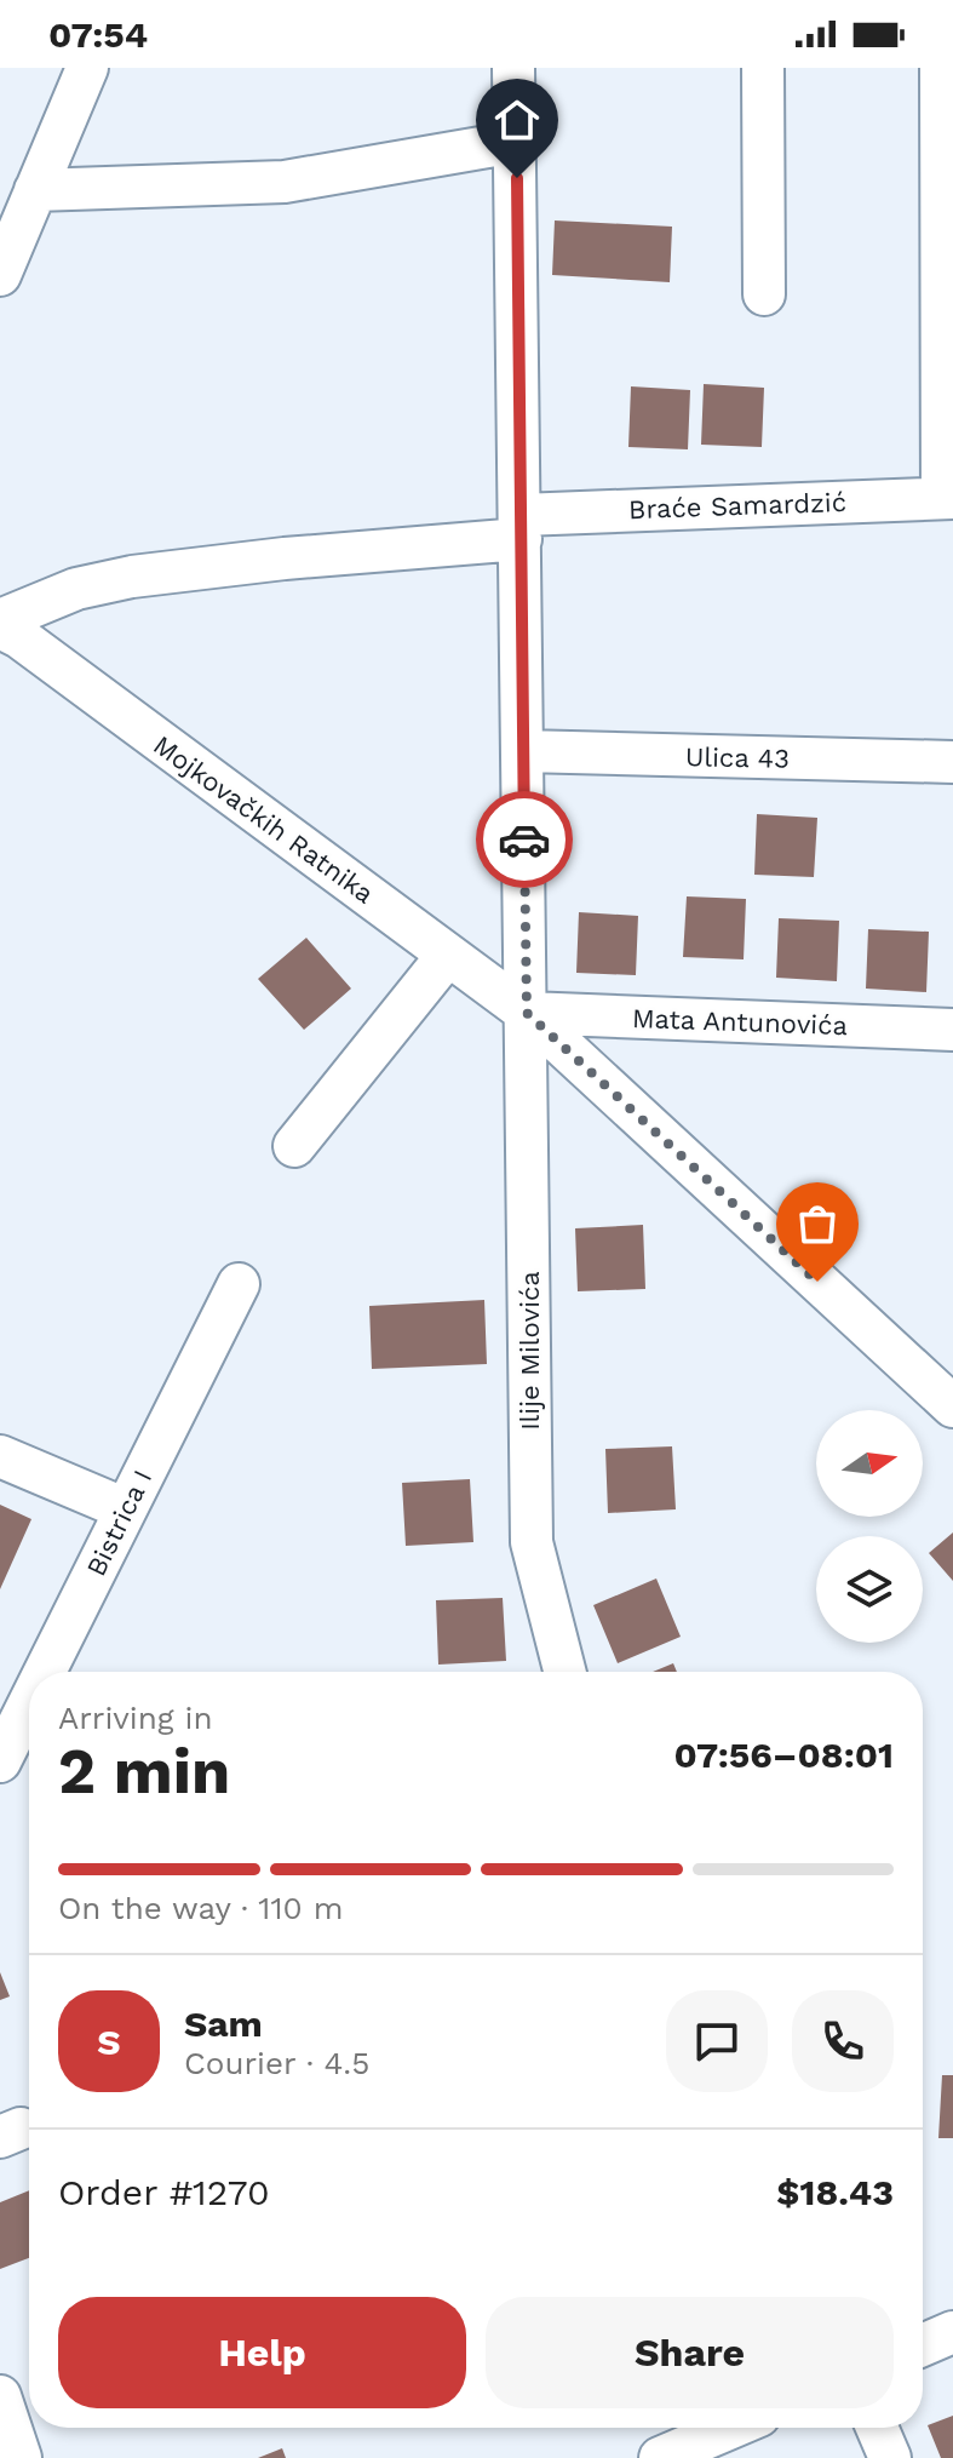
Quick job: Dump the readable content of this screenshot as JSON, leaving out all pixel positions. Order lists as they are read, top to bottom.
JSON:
{
  "streets": {
    "street": [
      "Braće Samardzić",
      "Ulica 43",
      "Mojkovačkih Ratnika",
      "Mata Antunovića",
      "Ilije Milovića",
      "Bistrica I"
    ]
  },
  "crossings": [
    ["Braće Samardzić", "Mojkovačkih Ratnika"],
    ["Braće Samardzić", "Ilije Milovića"],
    ["Ulica 43", "Ilije Milovića"],
    ["Mojkovačkih Ratnika", "Mata Antunovića"],
    ["Mojkovačkih Ratnika", "Ilije Milovića"],
    ["Mata Antunovića", "Ilije Milovića"]
  ],
  "north": "right",
  "page": {
    "status": "07:54",
    "heading": ["2 min", "Arriving in", "07:56–08:01"],
    "panel": [
      "Sam",
      "Courier · 4.5",
      "Order #1270",
      "$18.43"
    ],
    "bar": "On the way · 110 m",
    "round": "S",
    "buttons": ["Help", "Share"]
  }
}
